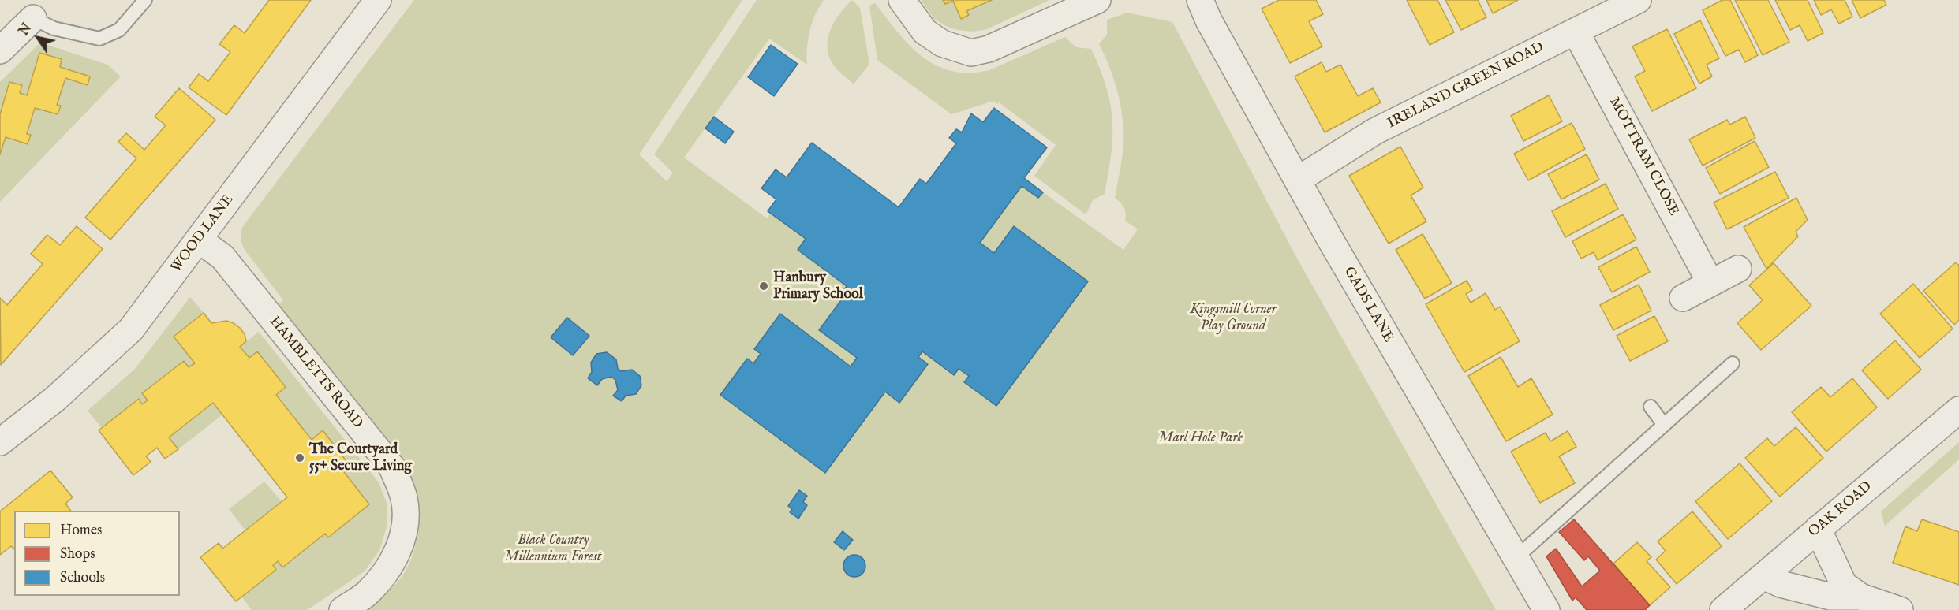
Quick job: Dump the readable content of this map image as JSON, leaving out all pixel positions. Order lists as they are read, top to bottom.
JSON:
{
  "streets": {
    "street": [
      "IRELAND GREEN ROAD",
      "MOTTRAM CLOSE",
      "WOOD LANE",
      "GADS LANE",
      "HAMBLETTS ROAD",
      "OAK ROAD"
    ]
  },
  "crossings": [
    ["IRELAND GREEN ROAD", "MOTTRAM CLOSE"],
    ["IRELAND GREEN ROAD", "GADS LANE"],
    ["WOOD LANE", "HAMBLETTS ROAD"]
  ],
  "parks": ["Kingsmill Corner Play Ground", "Marl Hole Park", "Black Country Millennium Forest"],
  "places": ["Hanbury Primary School", "The Courtyard 55+ Secure Living"],
  "legend": ["Homes", "Shops", "Schools"],
  "north": "top left"
}
